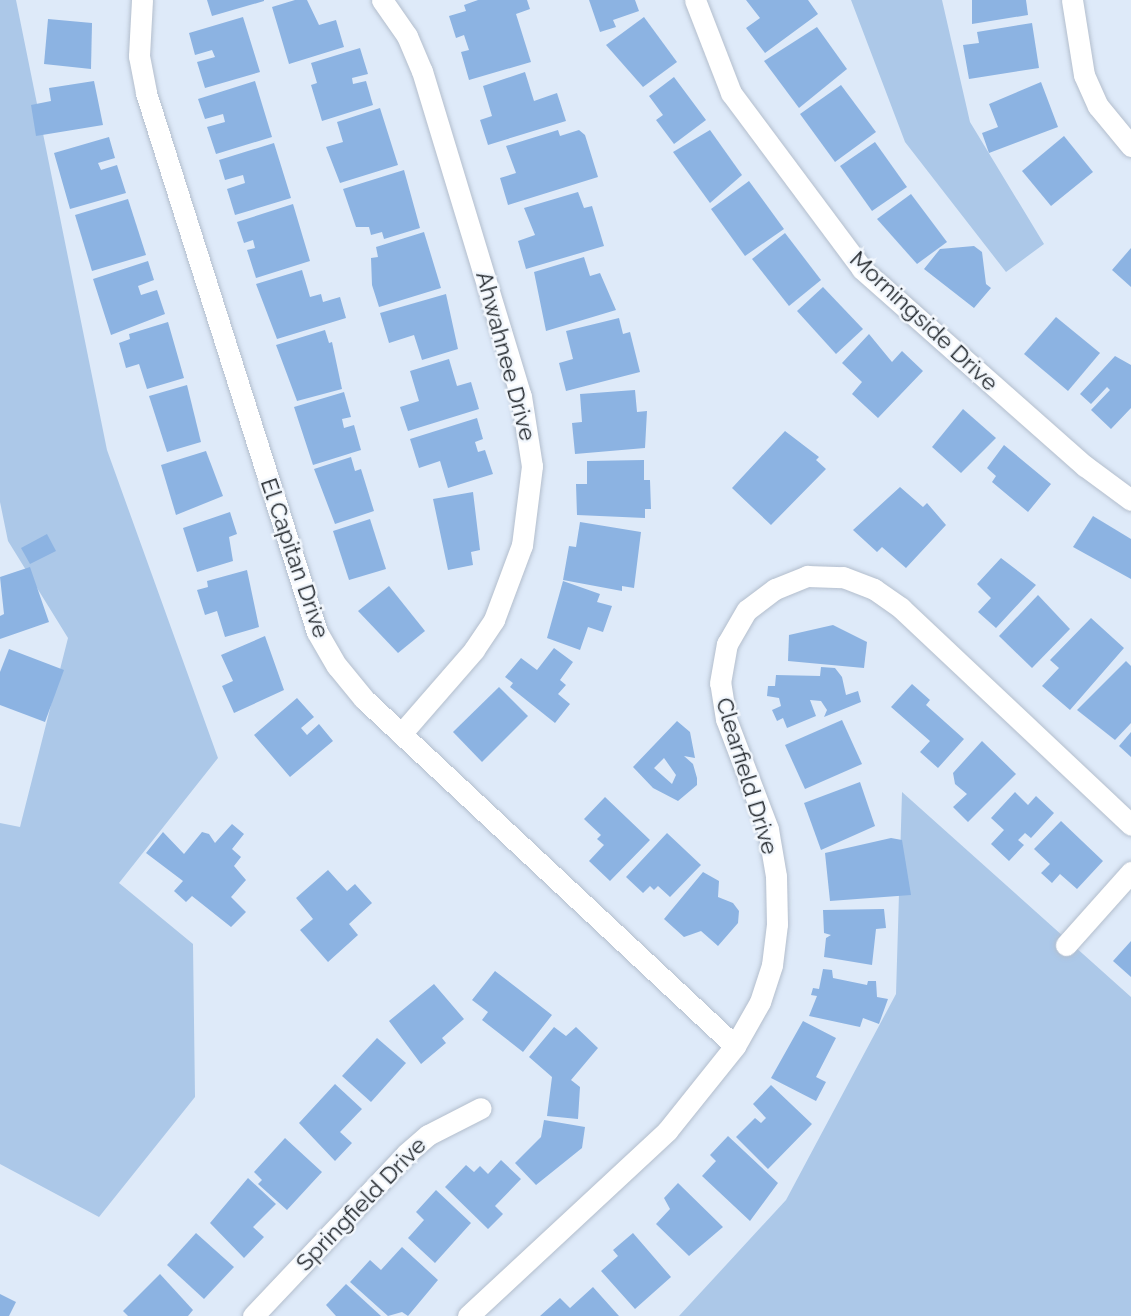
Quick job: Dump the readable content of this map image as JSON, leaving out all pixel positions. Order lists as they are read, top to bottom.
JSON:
{
  "streets": {
    "street": [
      "Morningside Drive",
      "Ahwahnee Drive",
      "El Capitan Drive",
      "Clearfield Drive",
      "Springfield Drive"
    ]
  },
  "crossings": [
    ["Ahwahnee Drive", "El Capitan Drive"],
    ["El Capitan Drive", "Clearfield Drive"]
  ]
}
